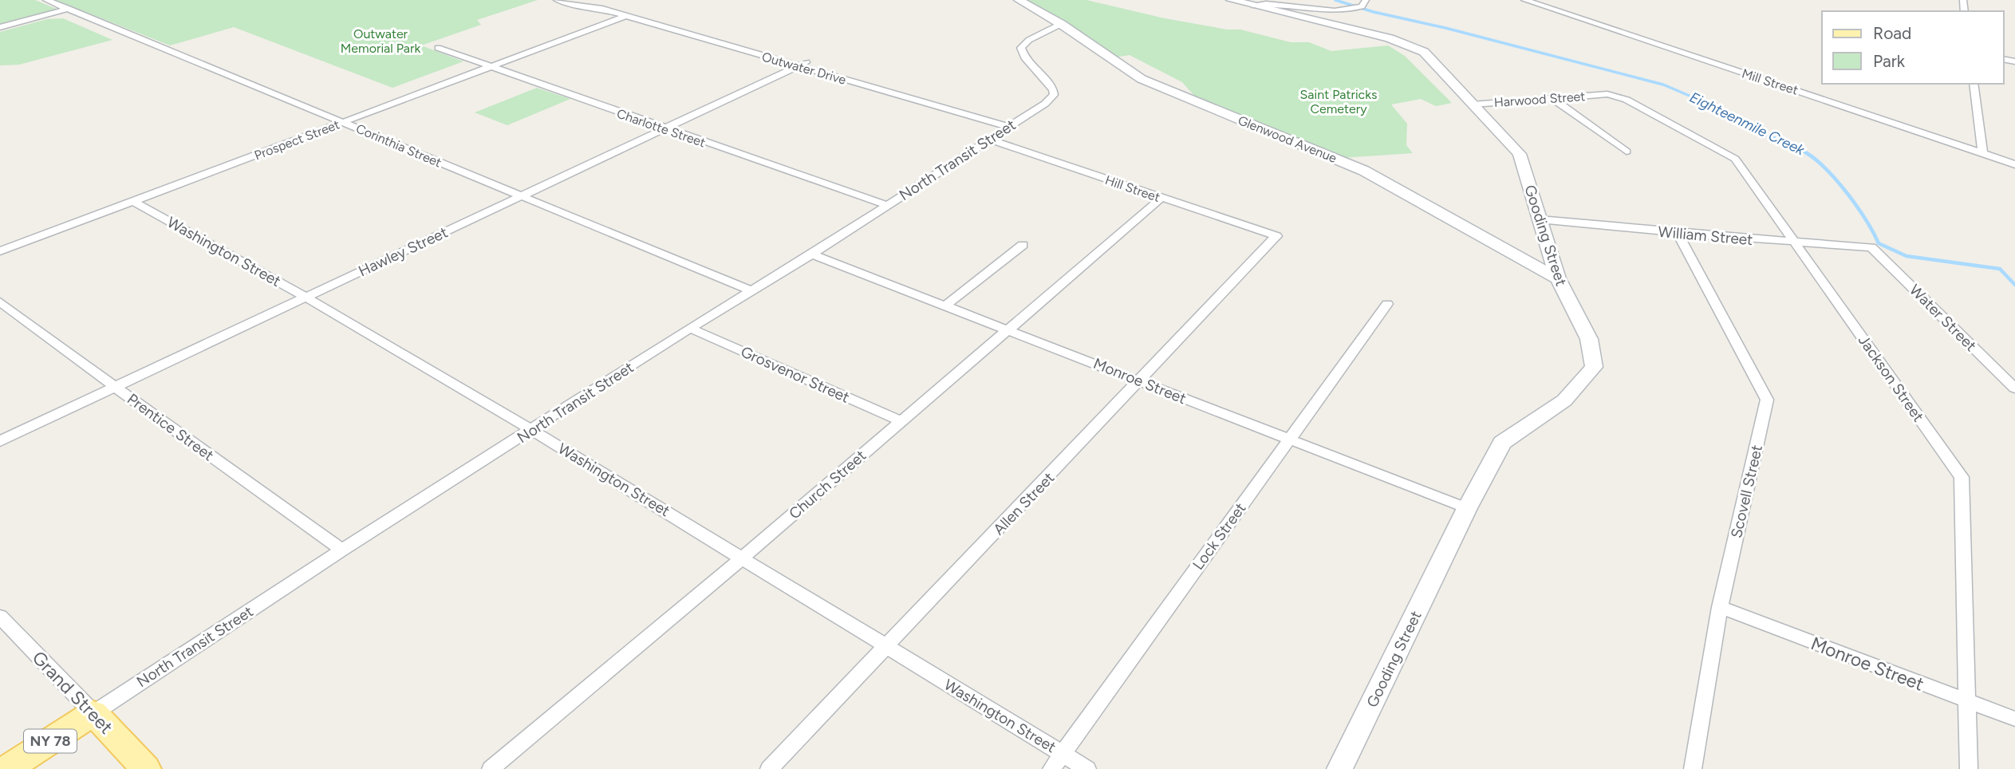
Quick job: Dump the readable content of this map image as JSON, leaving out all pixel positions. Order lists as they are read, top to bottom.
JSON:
{
  "streets": {
    "main road": ["North Transit Street", "Grand Street", "NY 78"],
    "street": [
      "Outwater Drive",
      "Mill Street",
      "Harwood Street",
      "Charlotte Street",
      "Glenwood Avenue",
      "Prospect Street",
      "Corinthia Street",
      "Hill Street",
      "Gooding Street",
      "William Street",
      "Washington Street",
      "Hawley Street",
      "Water Street",
      "Grosvenor Street",
      "Jackson Street",
      "Monroe Street",
      "Prentice Street",
      "Church Street",
      "Scovell Street",
      "Allen Street",
      "Lock Street"
    ]
  },
  "crossings": [
    ["Outwater Drive", "Prospect Street"],
    ["Outwater Drive", "North Transit Street"],
    ["Outwater Drive", "Hawley Street"],
    ["Harwood Street", "Gooding Street"],
    ["Harwood Street", "Jackson Street"],
    ["Charlotte Street", "Prospect Street"],
    ["Charlotte Street", "North Transit Street"],
    ["Charlotte Street", "Hawley Street"],
    ["Glenwood Avenue", "North Transit Street"],
    ["Glenwood Avenue", "Gooding Street"],
    ["Prospect Street", "Corinthia Street"],
    ["Prospect Street", "Washington Street"],
    ["Corinthia Street", "North Transit Street"],
    ["Corinthia Street", "Hawley Street"],
    ["North Transit Street", "Hill Street"],
    ["North Transit Street", "Washington Street"],
    ["North Transit Street", "Grosvenor Street"],
    ["North Transit Street", "Monroe Street"],
    ["North Transit Street", "Prentice Street"],
    ["North Transit Street", "Grand Street"],
    ["Hill Street", "Church Street"],
    ["Hill Street", "Allen Street"],
    ["Gooding Street", "William Street"],
    ["Gooding Street", "Monroe Street"],
    ["William Street", "Water Street"],
    ["William Street", "Jackson Street"],
    ["William Street", "Scovell Street"],
    ["Washington Street", "Hawley Street"],
    ["Washington Street", "Church Street"],
    ["Washington Street", "Allen Street"],
    ["Washington Street", "Lock Street"],
    ["Hawley Street", "Prentice Street"],
    ["Grosvenor Street", "Church Street"],
    ["Jackson Street", "Monroe Street"],
    ["Monroe Street", "Church Street"],
    ["Monroe Street", "Scovell Street"],
    ["Monroe Street", "Allen Street"],
    ["Monroe Street", "Lock Street"]
  ],
  "water": ["Eighteenmile Creek"],
  "parks": ["Outwater Memorial Park", "Saint Patricks Cemetery"],
  "legend": ["Road", "Park"]
}
